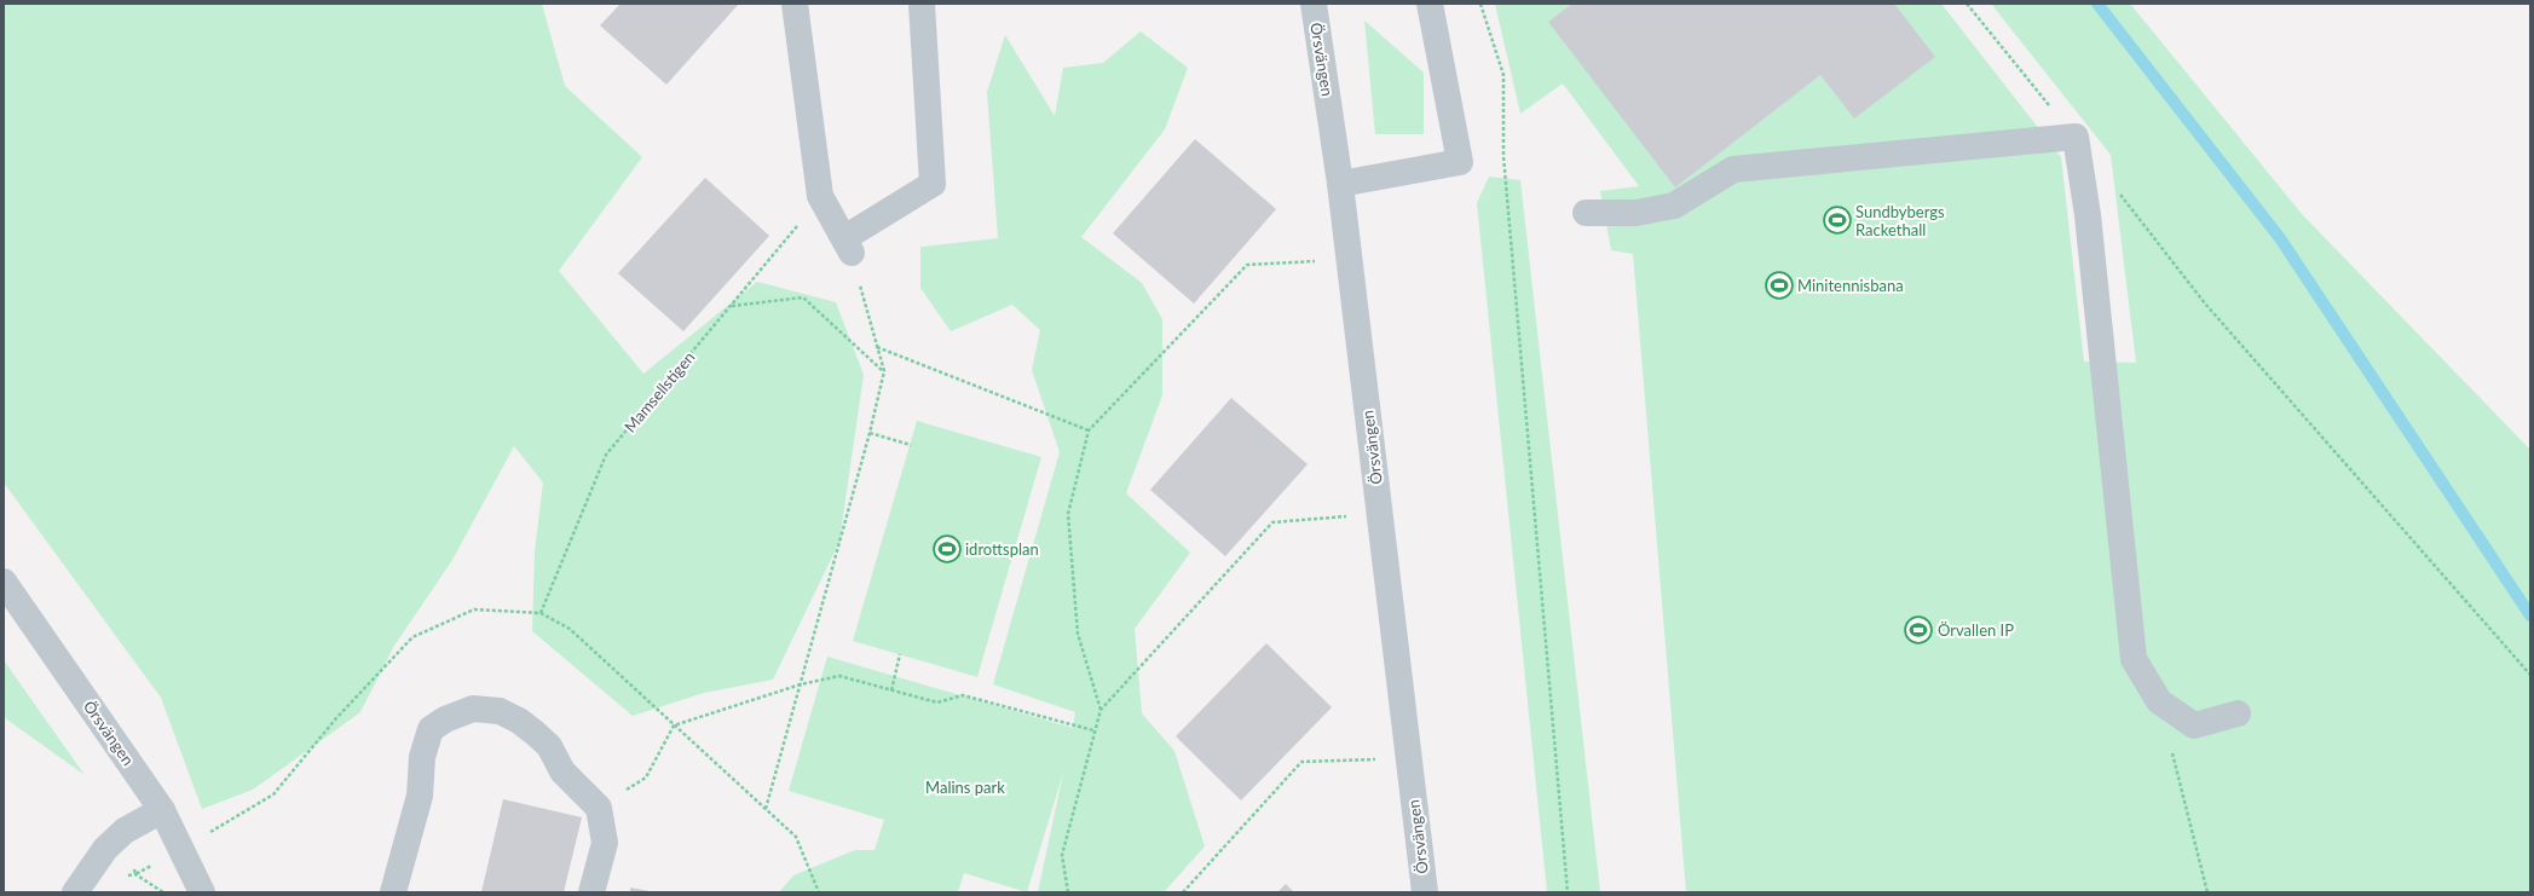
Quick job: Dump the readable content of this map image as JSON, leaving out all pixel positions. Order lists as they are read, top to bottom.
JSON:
{
  "streets": {
    "street": ["Örsvängen"],
    "path": ["Mamsellstigen"]
  },
  "parks": ["Malins park"],
  "places": {
    "sports": [
      "Sundbybergs Rackethall",
      "Minitennisbana",
      "idrottsplan",
      "Örvallen IP"
    ]
  }
}
